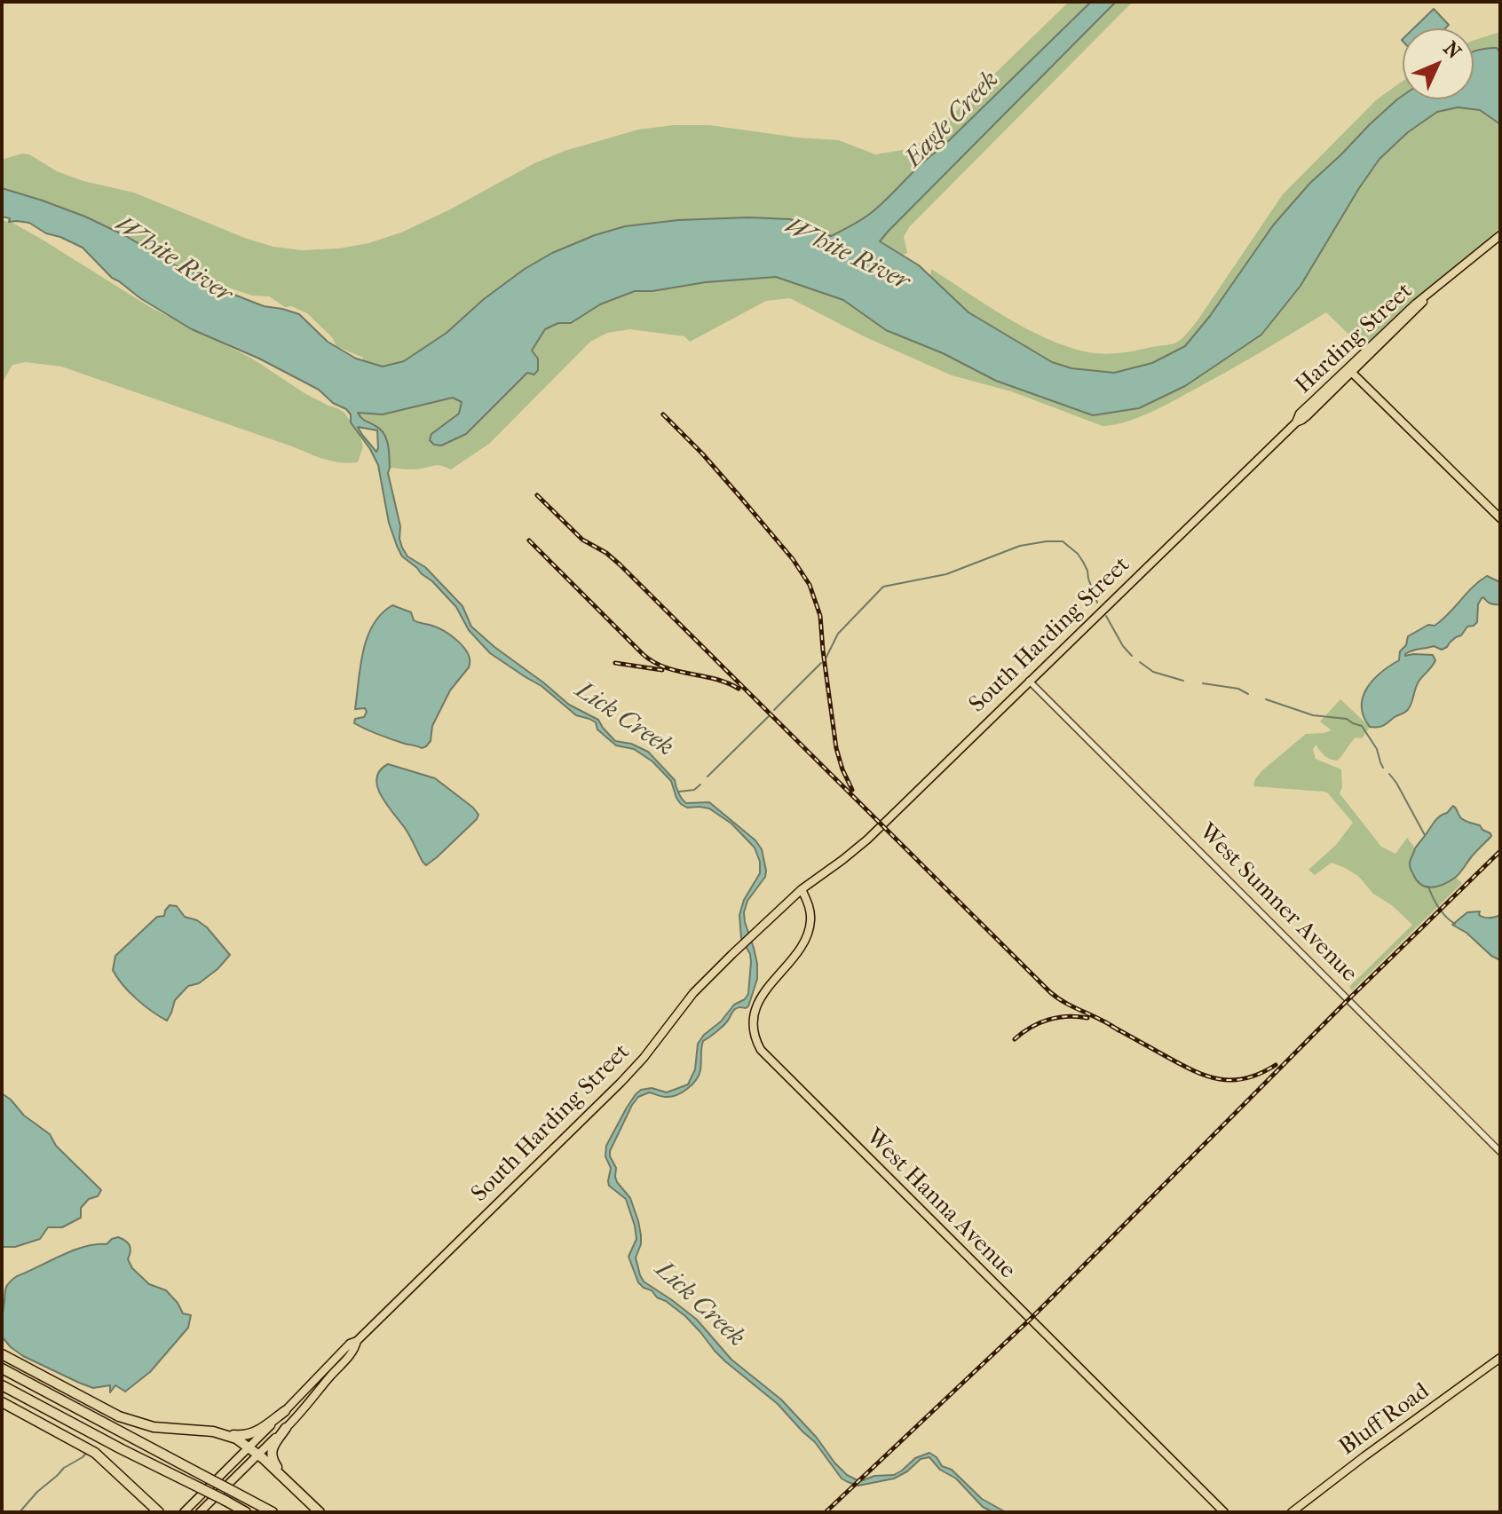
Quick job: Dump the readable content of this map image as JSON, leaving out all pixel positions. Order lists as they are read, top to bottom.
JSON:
{
  "streets": {
    "main road": [
      "Harding Street",
      "South Harding Street",
      "West Hanna Avenue",
      "Bluff Road"
    ],
    "street": ["West Sumner Avenue"]
  },
  "crossings": [
    ["Harding Street", "South Harding Street"],
    ["South Harding Street", "West Sumner Avenue"],
    ["South Harding Street", "West Hanna Avenue"]
  ],
  "water": ["Eagle Creek", "White River", "Lick Creek"],
  "north": "top right"
}
